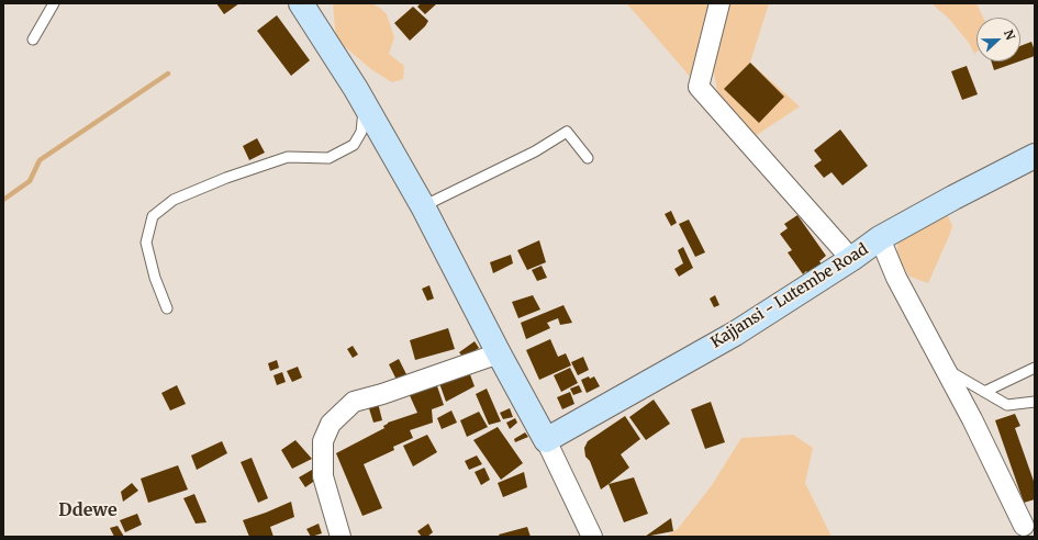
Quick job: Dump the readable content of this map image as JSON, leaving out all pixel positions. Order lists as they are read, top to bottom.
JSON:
{
  "streets": {
    "street": ["Kajjansi - Lutembe Road"]
  },
  "districts": ["Ddewe"],
  "north": "right"
}
